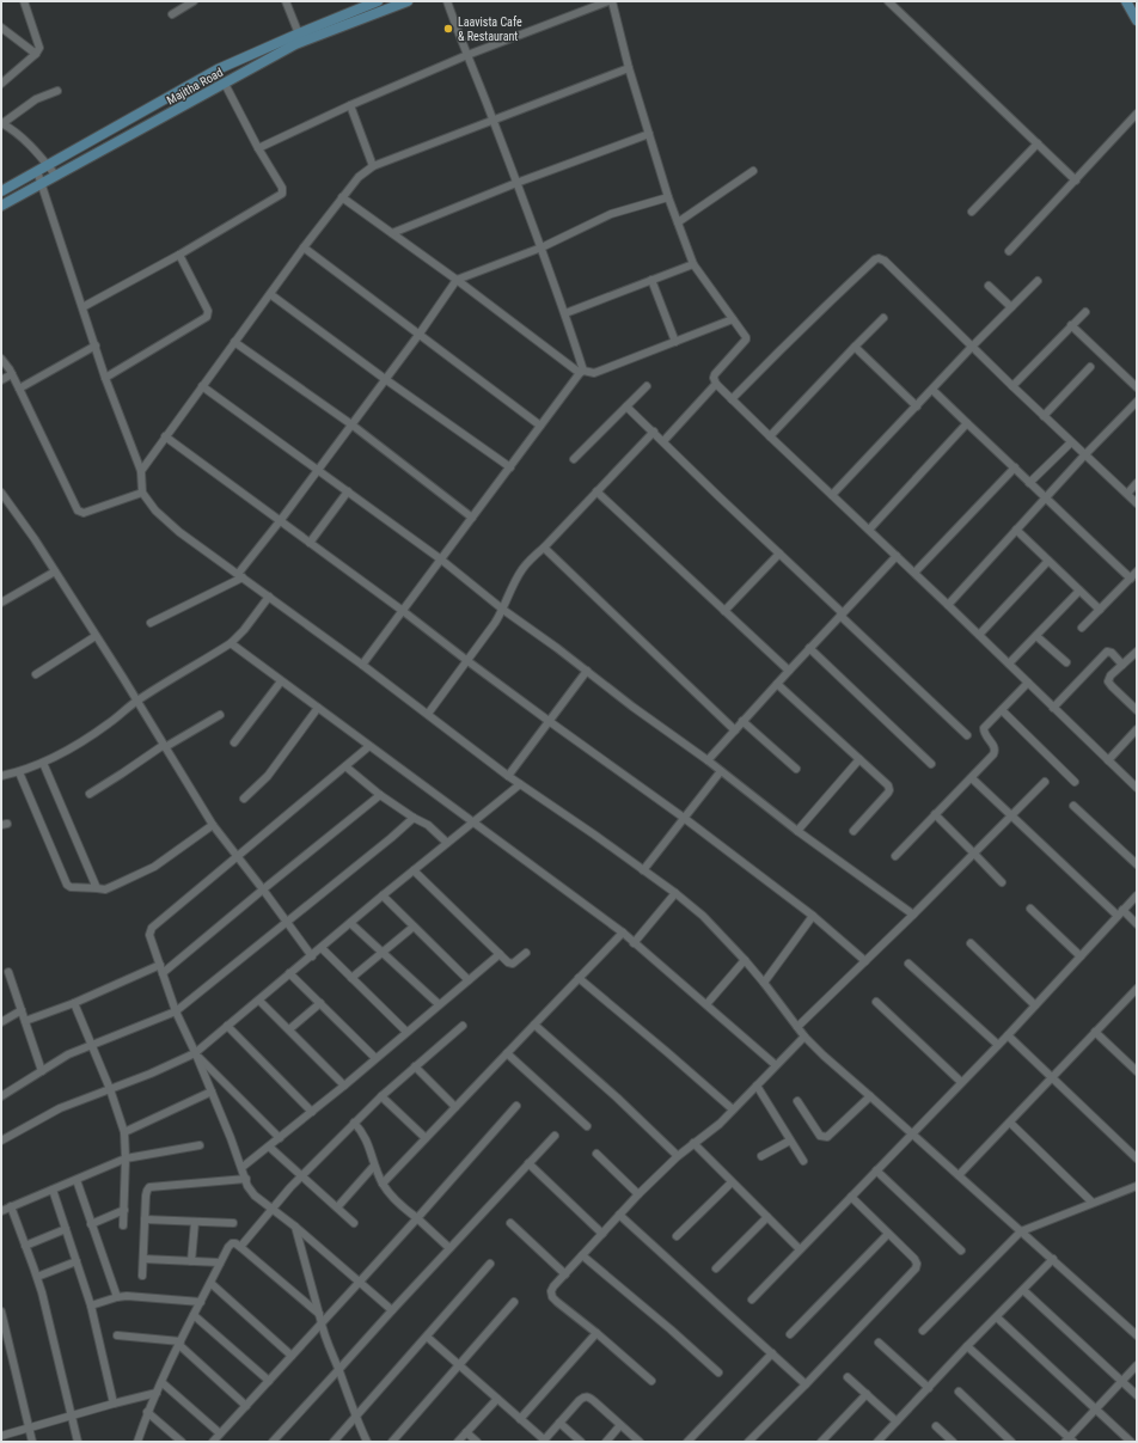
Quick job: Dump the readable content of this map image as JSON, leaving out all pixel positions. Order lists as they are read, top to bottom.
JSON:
{
  "streets": {
    "main road": ["Majitha Road"]
  },
  "places": ["Laavista Cafe & Restaurant"]
}
